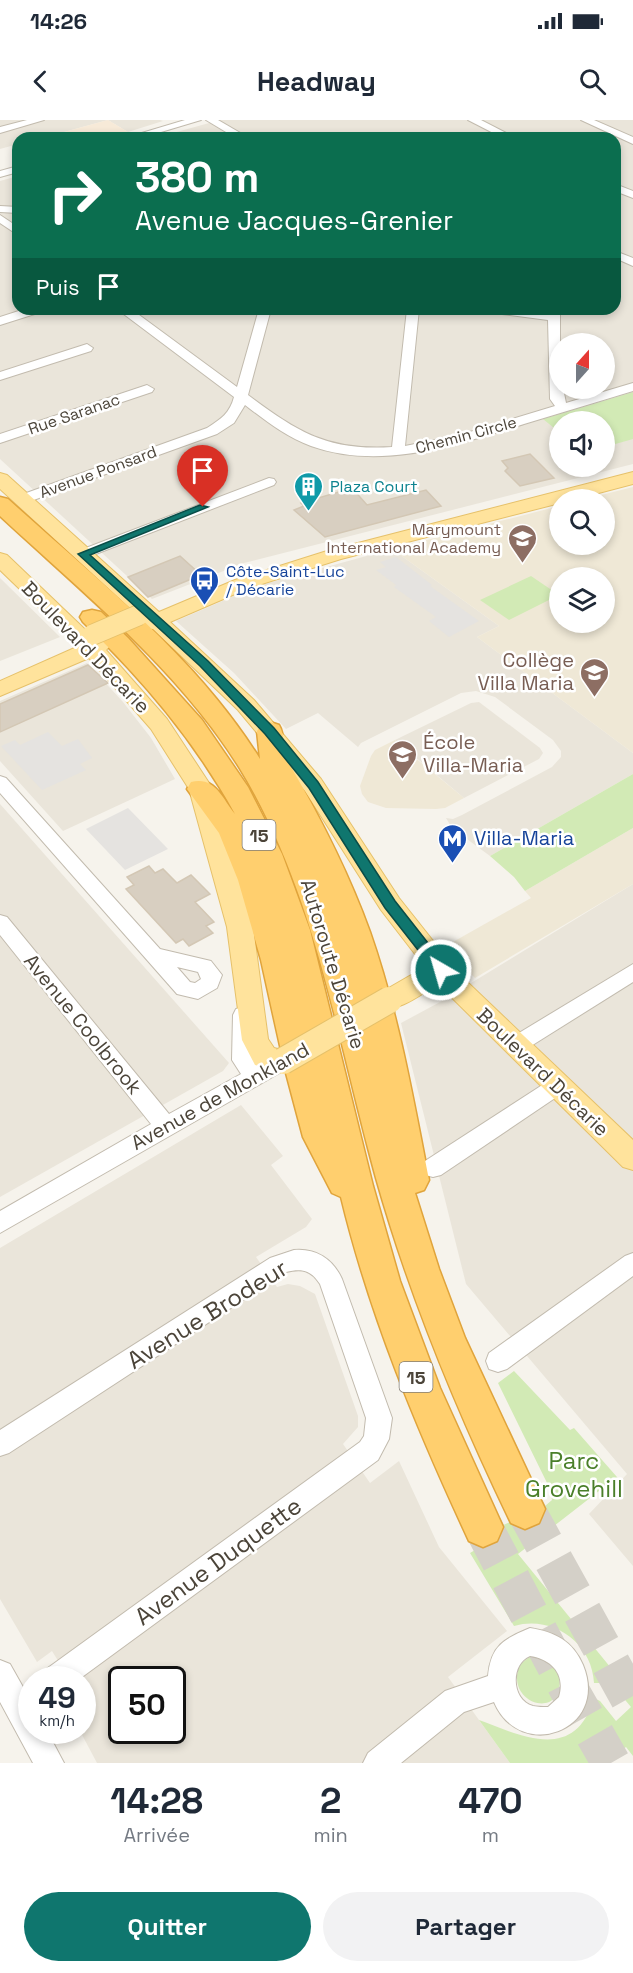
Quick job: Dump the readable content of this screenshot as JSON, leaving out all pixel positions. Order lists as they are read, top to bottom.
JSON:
{
  "streets": {
    "highway": ["15", "Autoroute Décarie"],
    "main road": ["Boulevard Décarie", "Avenue de Monkland"],
    "street": [
      "Rue Saranac",
      "Chemin Circle",
      "Avenue Ponsard",
      "Avenue Coolbrook",
      "Avenue Brodeur",
      "Avenue Duquette"
    ]
  },
  "crossings": [
    ["Chemin Circle", "Avenue Ponsard"],
    ["Avenue Ponsard", "Boulevard Décarie"],
    ["Avenue Ponsard", "Autoroute Décarie"],
    ["Boulevard Décarie", "Autoroute Décarie"],
    ["Boulevard Décarie", "Avenue de Monkland"],
    ["Avenue Coolbrook", "Avenue de Monkland"],
    ["Avenue Brodeur", "Avenue Duquette"]
  ],
  "parks": ["Parc Grovehill"],
  "places": {
    "building": ["Plaza Court"],
    "school or university": ["Marymount International Academy", "Collège Villa Maria", "École Villa-Maria"],
    "bus stop": ["Côte-Saint-Luc / Décarie"],
    "metro station": ["Villa-Maria"]
  },
  "north": "top",
  "page": {
    "status": "14:26",
    "header": "Headway",
    "turn": ["380 m", "Avenue Jacques-Grenier"],
    "then": "Puis",
    "speed": "49 km/h",
    "limit": "50",
    "eta": [
      "14:28",
      "Arrivée",
      "2",
      "min",
      "470",
      "m"
    ],
    "buttons": ["Quitter", "Partager"]
  }
}
